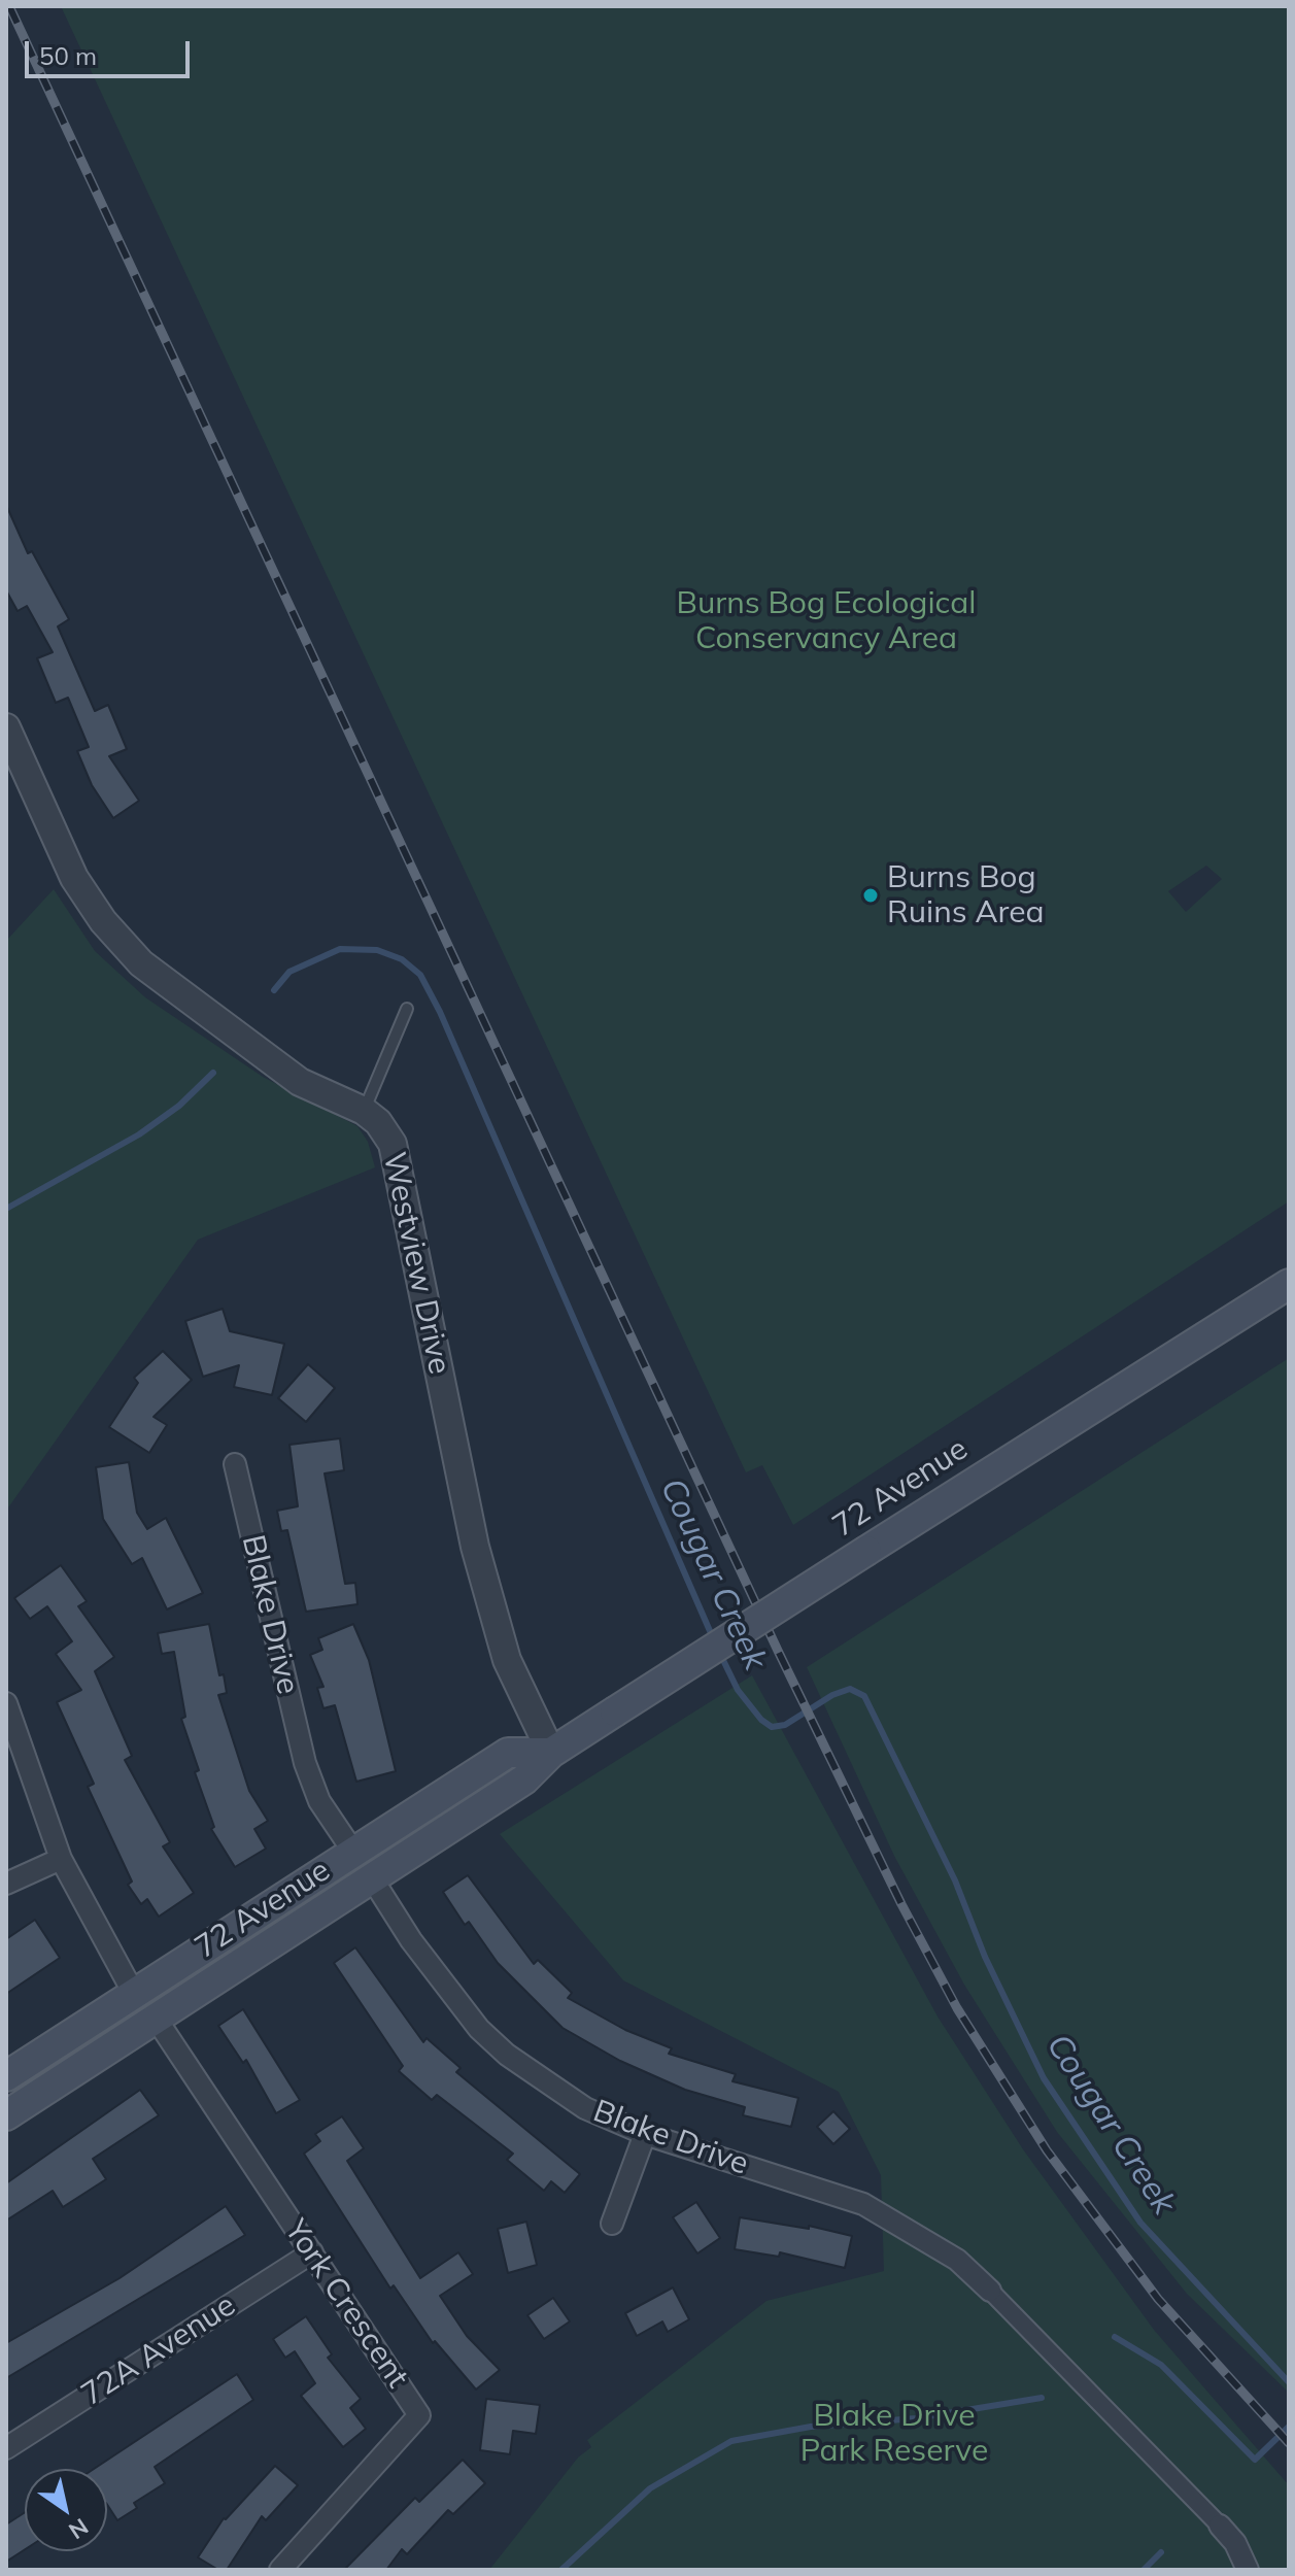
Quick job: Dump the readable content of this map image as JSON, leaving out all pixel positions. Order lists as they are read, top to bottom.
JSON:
{
  "streets": {
    "main road": ["72 Avenue"],
    "street": [
      "Westview Drive",
      "Blake Drive",
      "York Crescent",
      "72A Avenue"
    ]
  },
  "crossings": [
    ["Westview Drive", "72 Avenue"],
    ["72 Avenue", "Blake Drive"],
    ["72 Avenue", "York Crescent"],
    ["York Crescent", "72A Avenue"]
  ],
  "water": ["Cougar Creek"],
  "parks": ["Burns Bog Ecological Conservancy Area", "Blake Drive Park Reserve"],
  "places": ["Burns Bog Ruins Area"],
  "scale_bar": "50 m",
  "north": "bottom right"
}
